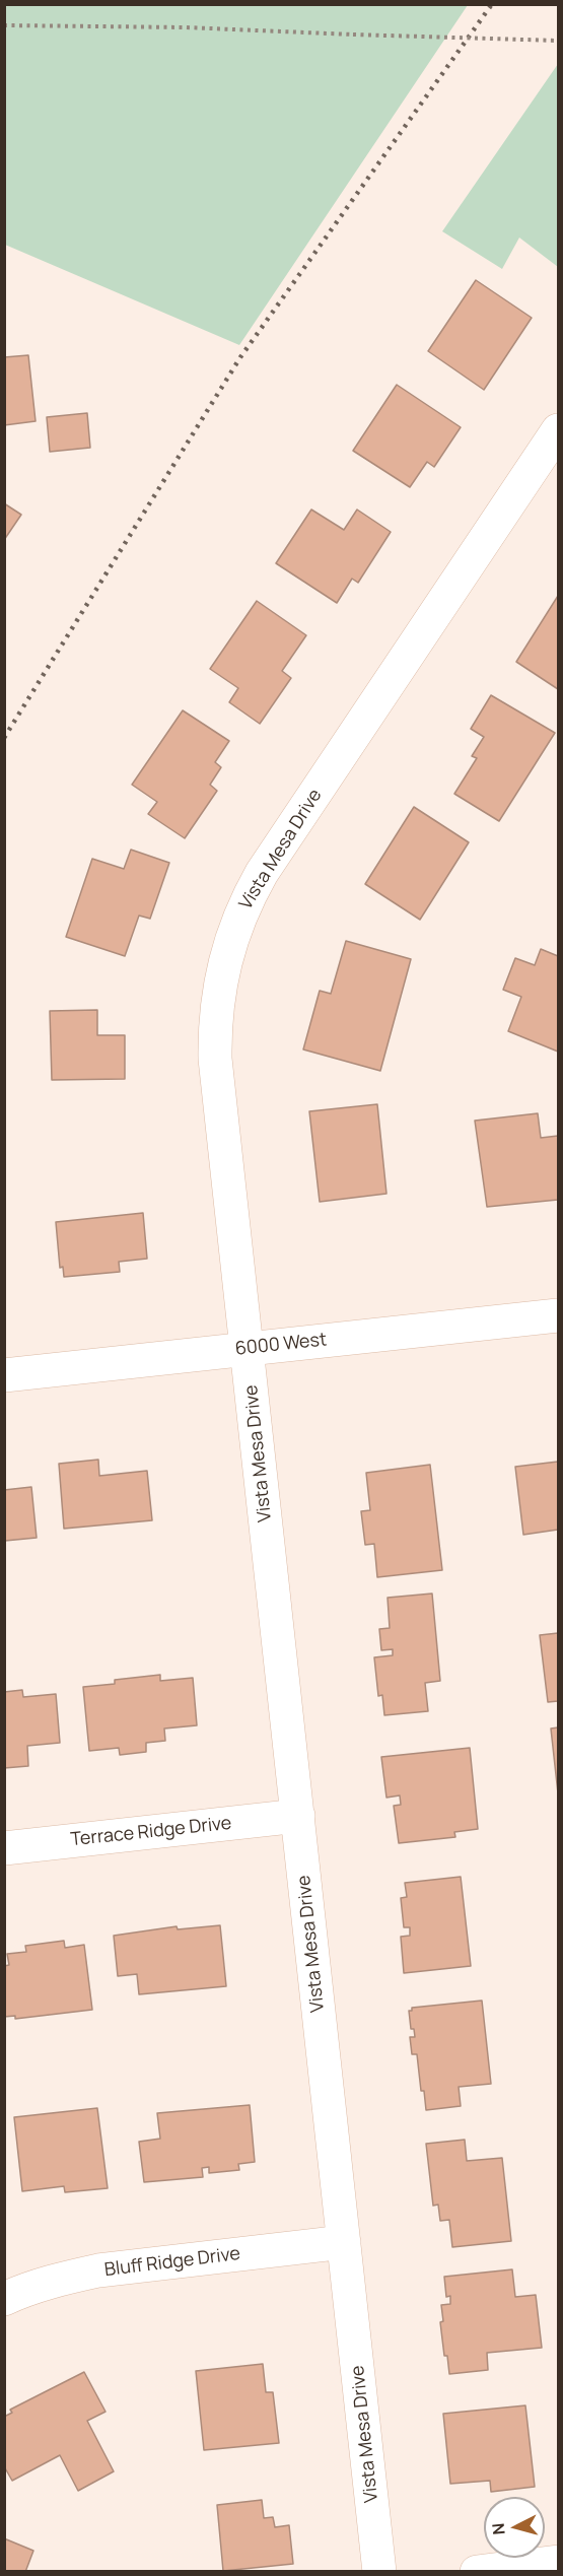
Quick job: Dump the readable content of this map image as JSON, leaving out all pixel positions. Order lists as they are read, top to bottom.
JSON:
{
  "streets": {
    "street": [
      "Vista Mesa Drive",
      "6000 West",
      "Terrace Ridge Drive",
      "Bluff Ridge Drive"
    ]
  },
  "crossings": [
    ["Vista Mesa Drive", "6000 West"],
    ["Vista Mesa Drive", "Terrace Ridge Drive"],
    ["Vista Mesa Drive", "Bluff Ridge Drive"]
  ],
  "north": "left"
}
